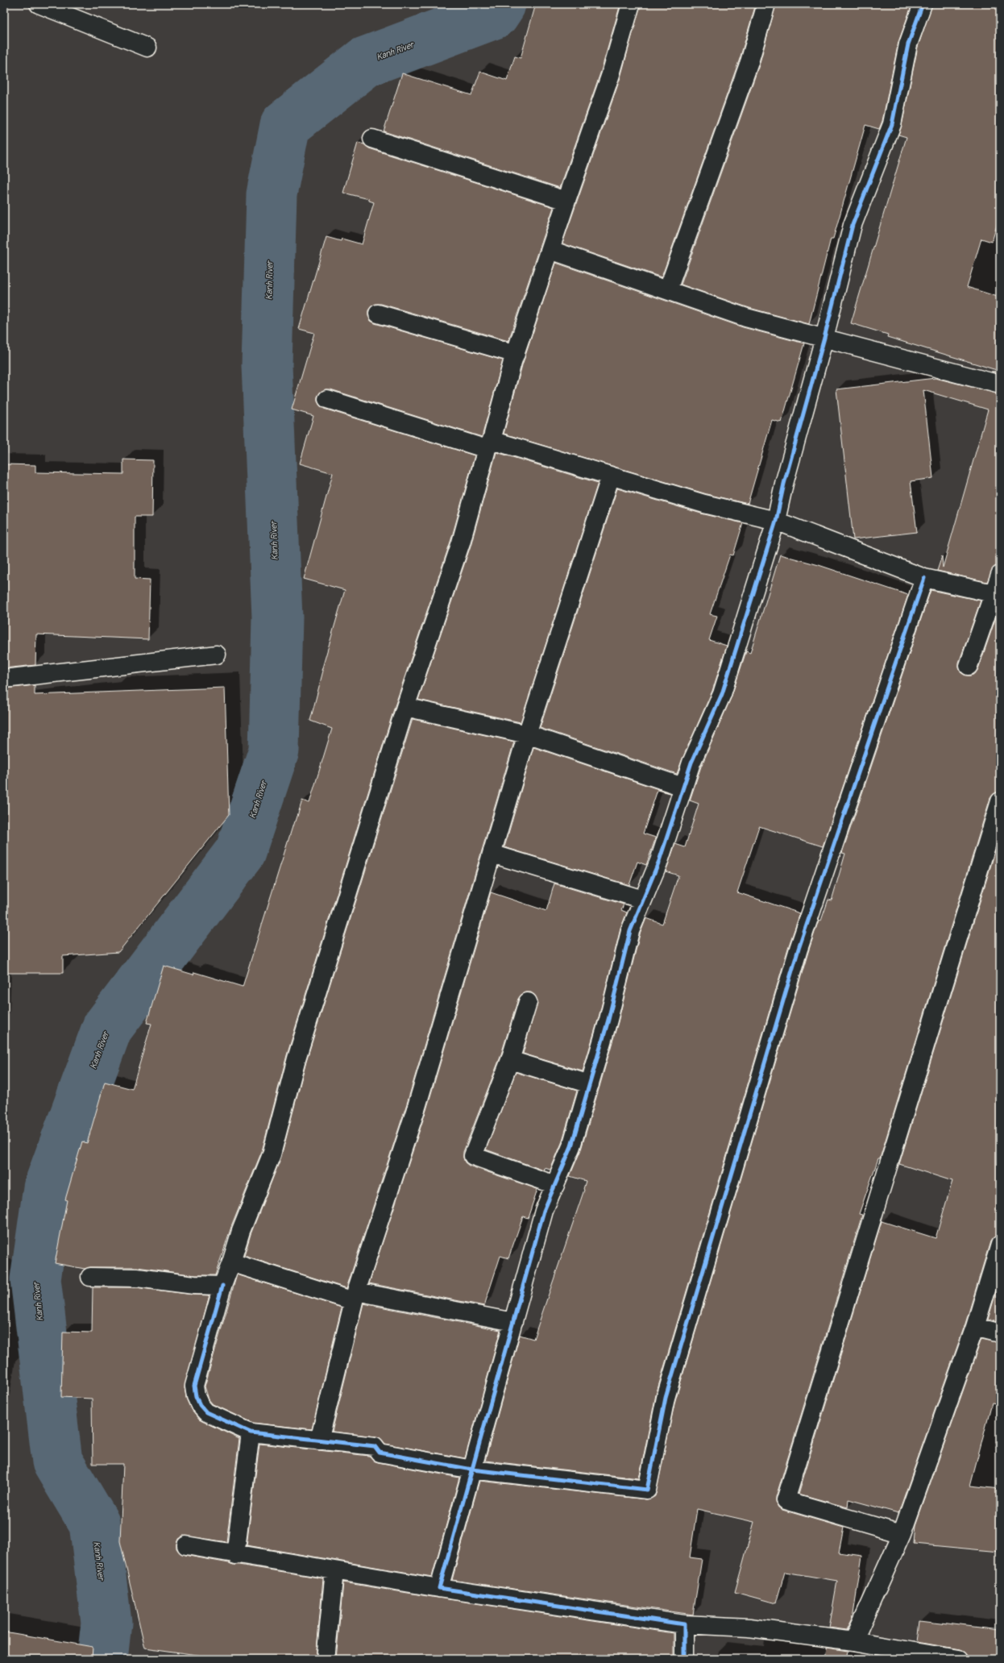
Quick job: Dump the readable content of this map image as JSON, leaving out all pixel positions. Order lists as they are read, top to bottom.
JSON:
{
  "water": ["Kanh River"]
}
